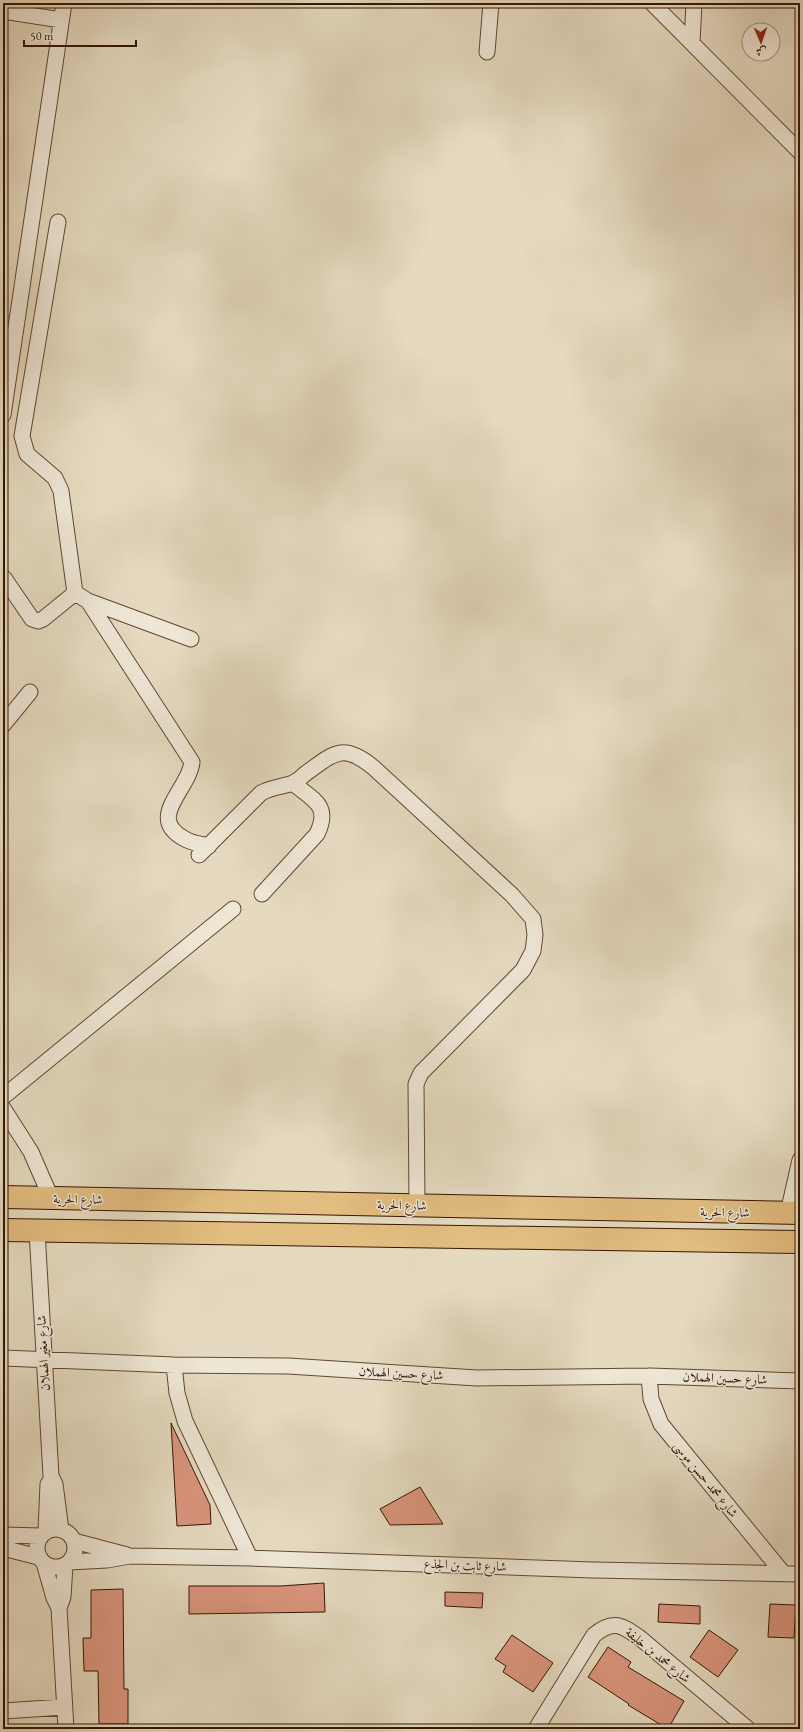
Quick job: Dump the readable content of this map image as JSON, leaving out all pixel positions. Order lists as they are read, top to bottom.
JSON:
{
  "streets": {
    "highway": ["شارع الحرية"],
    "street": [
      "شارع مغير الهملان",
      "شارع حسين الهملان",
      "شارع محمد حسن موسى",
      "شارع ثابت بن الجذع",
      "شارع محمد بن خليفة"
    ]
  },
  "crossings": [
    ["شارع مغير الهملان", "شارع حسين الهملان"],
    ["شارع مغير الهملان", "شارع ثابت بن الجذع"],
    ["شارع حسين الهملان", "شارع محمد حسن موسى"],
    ["شارع محمد حسن موسى", "شارع ثابت بن الجذع"]
  ],
  "scale_bar": "50 m",
  "north": "bottom"
}
